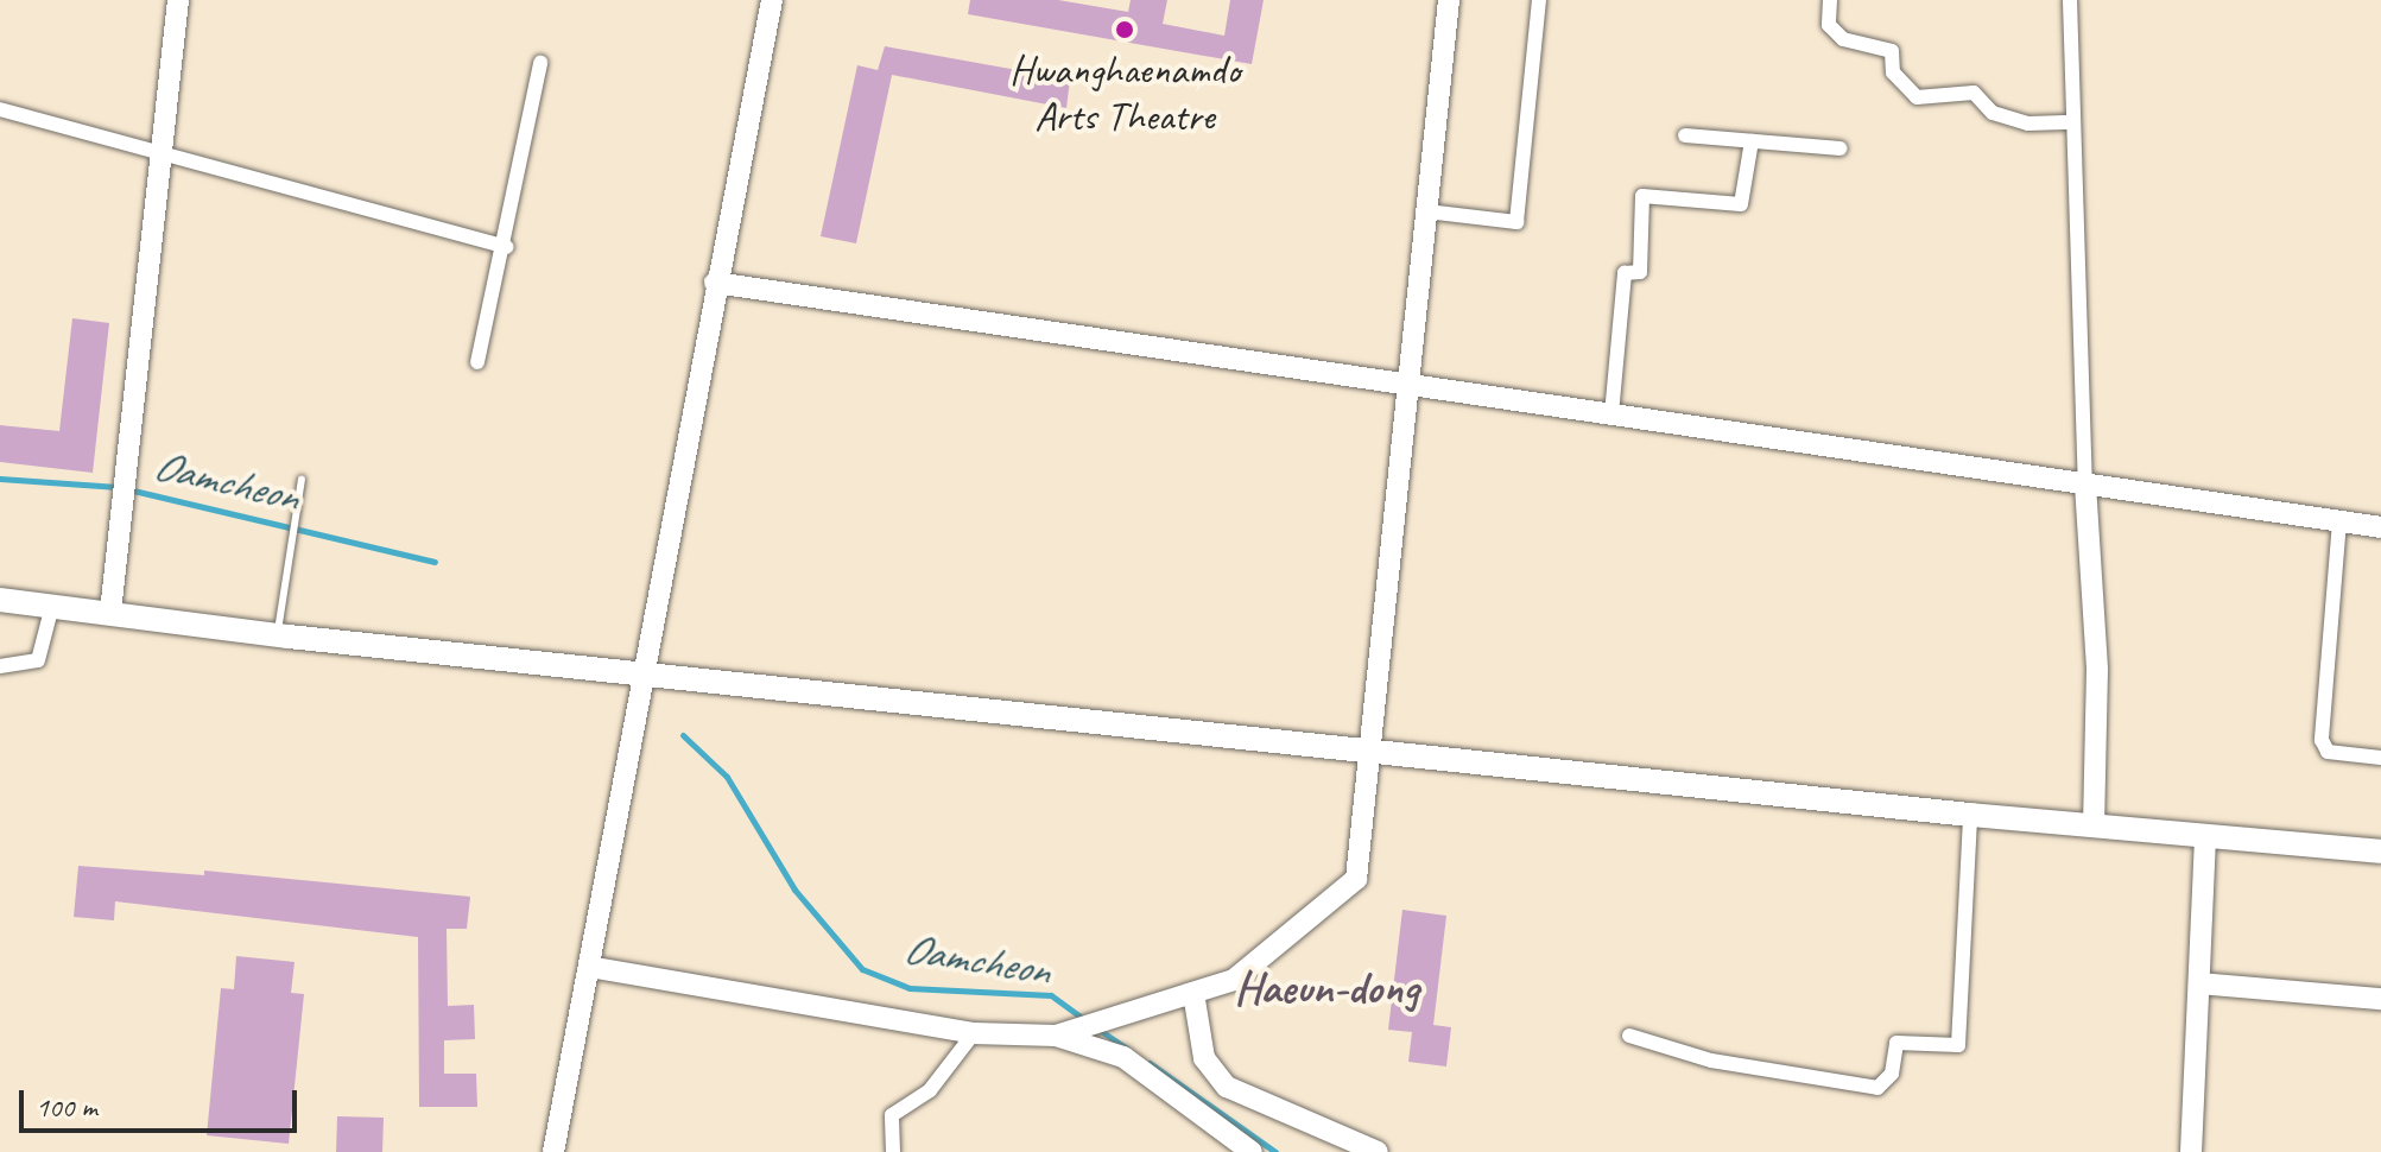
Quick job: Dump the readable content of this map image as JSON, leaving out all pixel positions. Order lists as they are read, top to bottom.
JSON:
{
  "districts": ["Haeun-dong"],
  "water": ["Oamcheon"],
  "places": ["Hwanghaenamdo Arts Theatre"],
  "scale_bar": "100 m"
}
